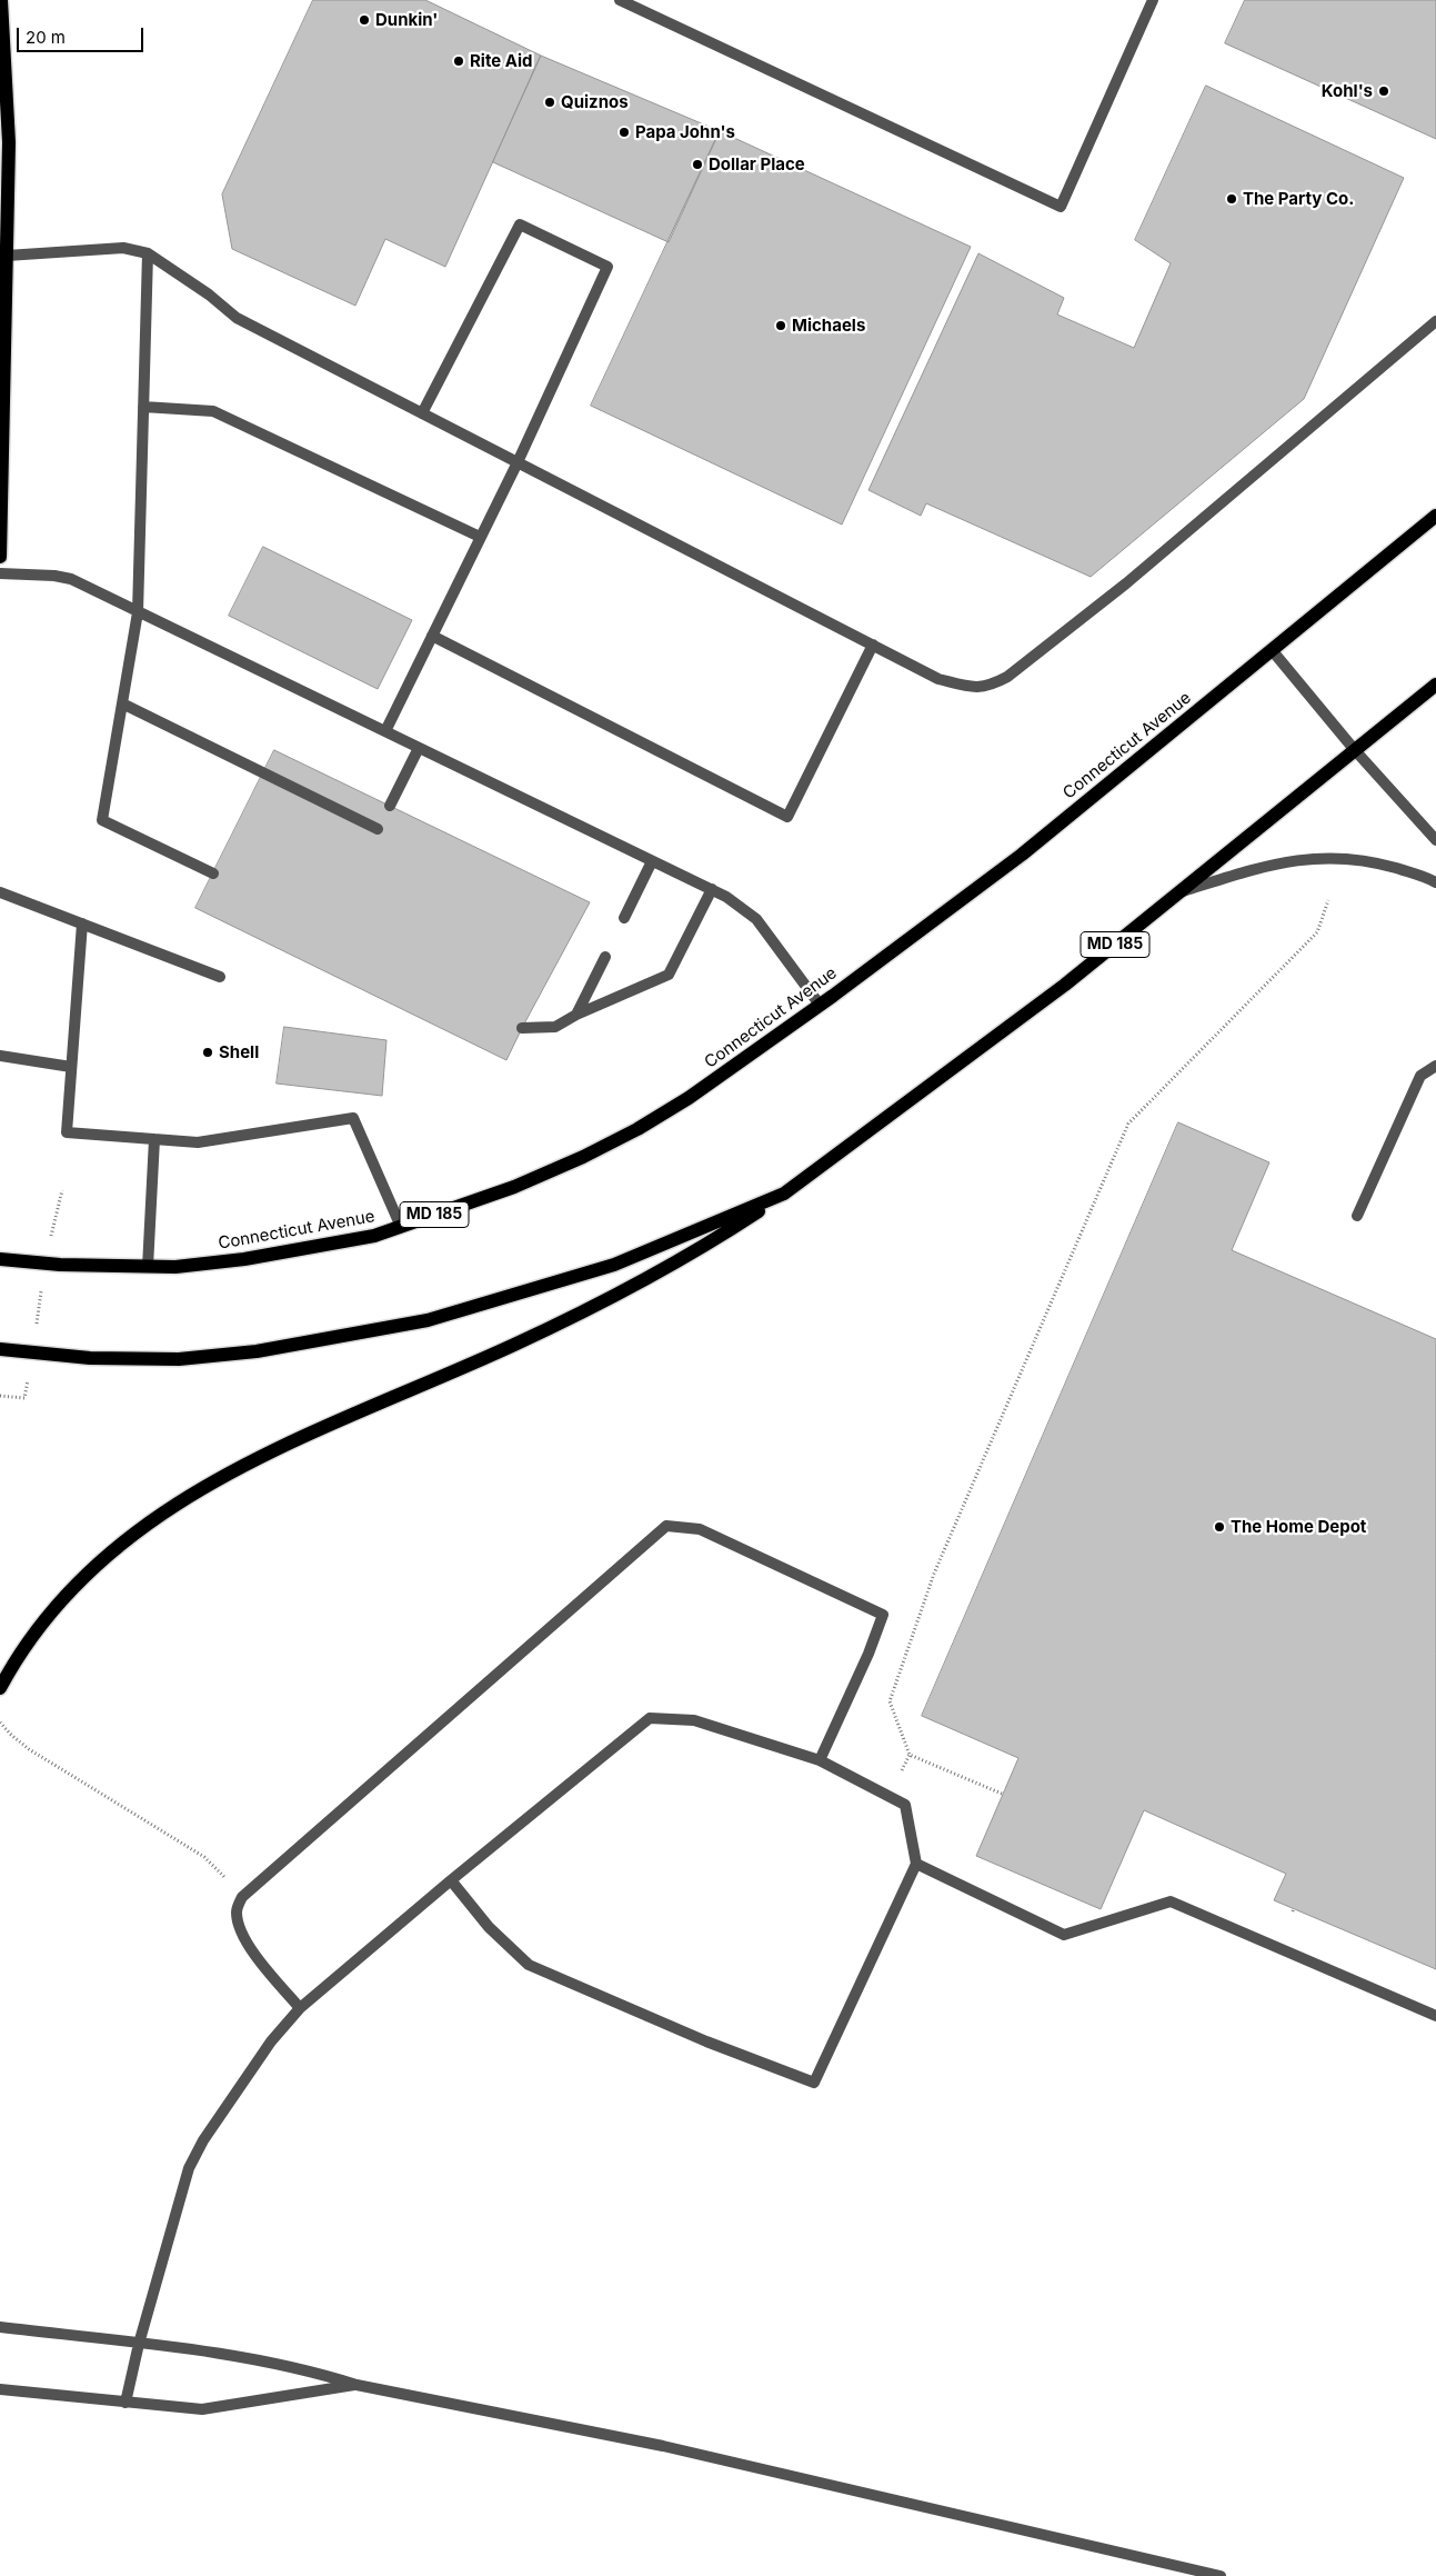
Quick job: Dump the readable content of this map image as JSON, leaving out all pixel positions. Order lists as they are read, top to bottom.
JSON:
{
  "streets": {
    "main road": ["Connecticut Avenue", "MD 185"]
  },
  "places": [
    "Dunkin'",
    "Rite Aid",
    "Kohl's",
    "Quiznos",
    "Papa John's",
    "Dollar Place",
    "The Party Co.",
    "Michaels",
    "Shell",
    "The Home Depot"
  ],
  "scale_bar": "20 m"
}
